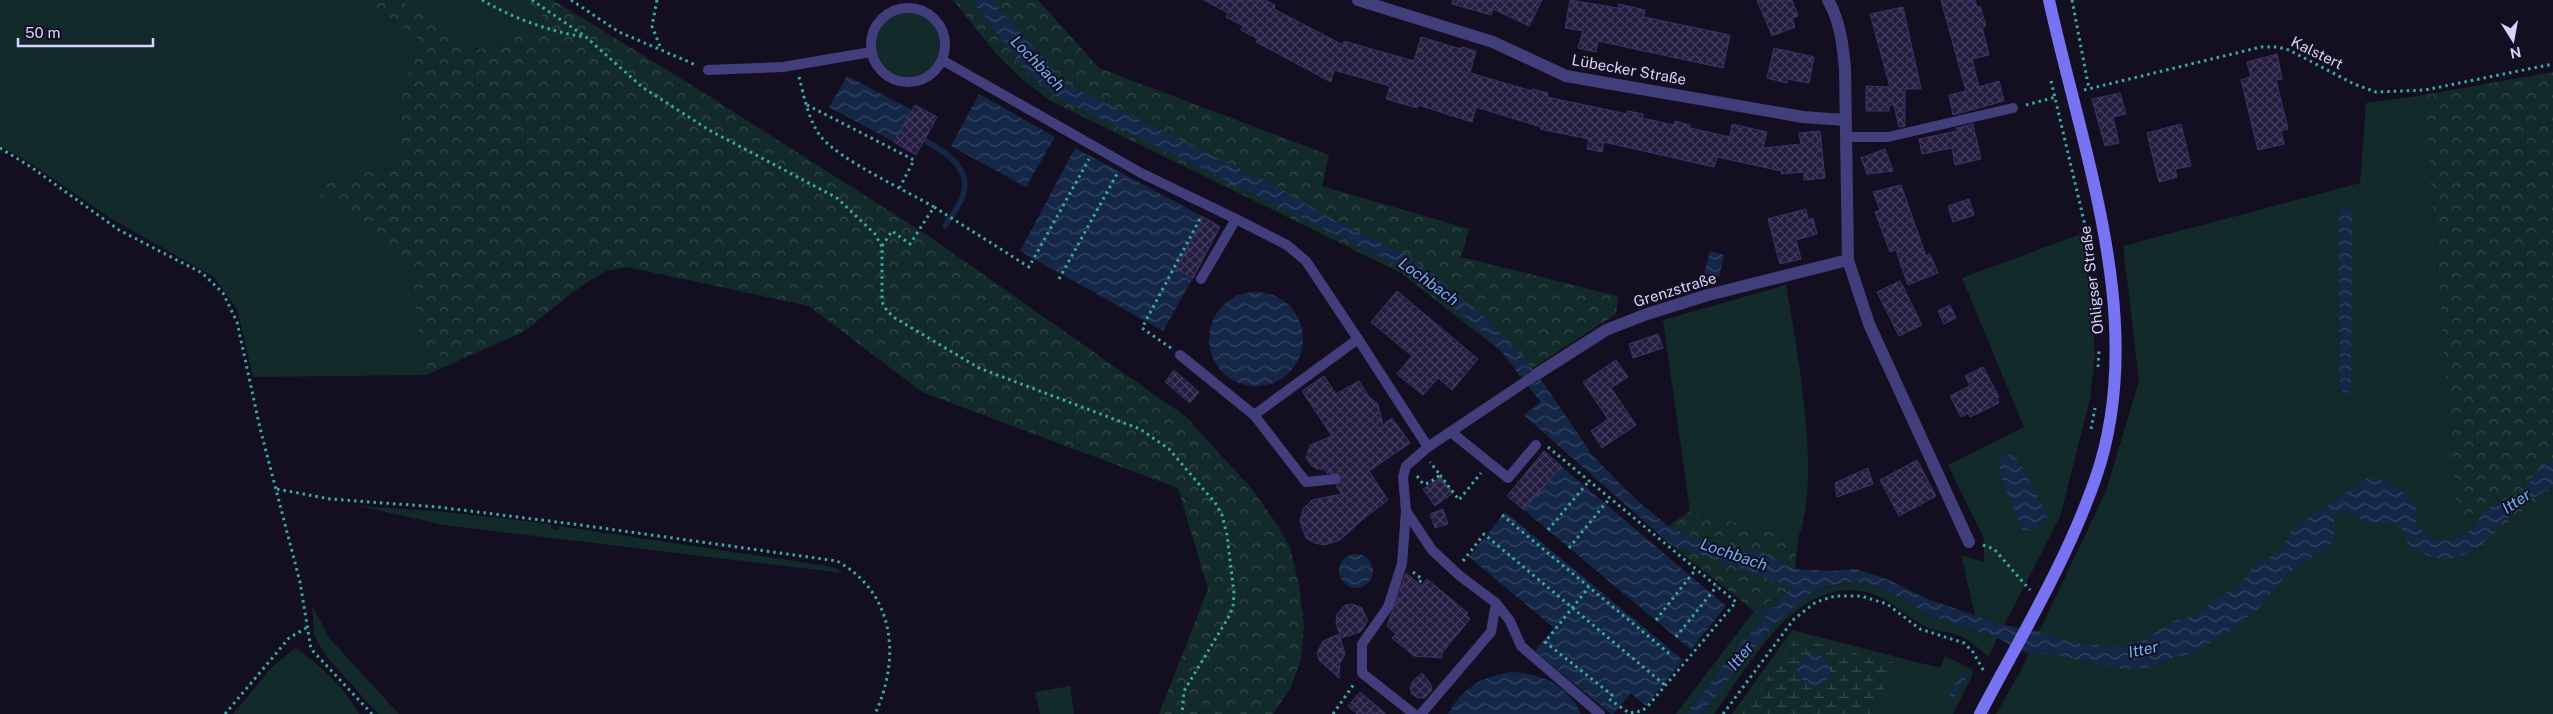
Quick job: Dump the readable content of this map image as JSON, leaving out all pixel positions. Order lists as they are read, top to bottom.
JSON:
{
  "streets": {
    "main road": ["Ohligser Straße"],
    "street": ["Lübecker Straße", "Grenzstraße"],
    "path": ["Kalstert"]
  },
  "crossings": [
    ["Kalstert", "Ohligser Straße"]
  ],
  "water": ["Lochbach", "Itter"],
  "scale_bar": "50 m",
  "north": "bottom"
}
